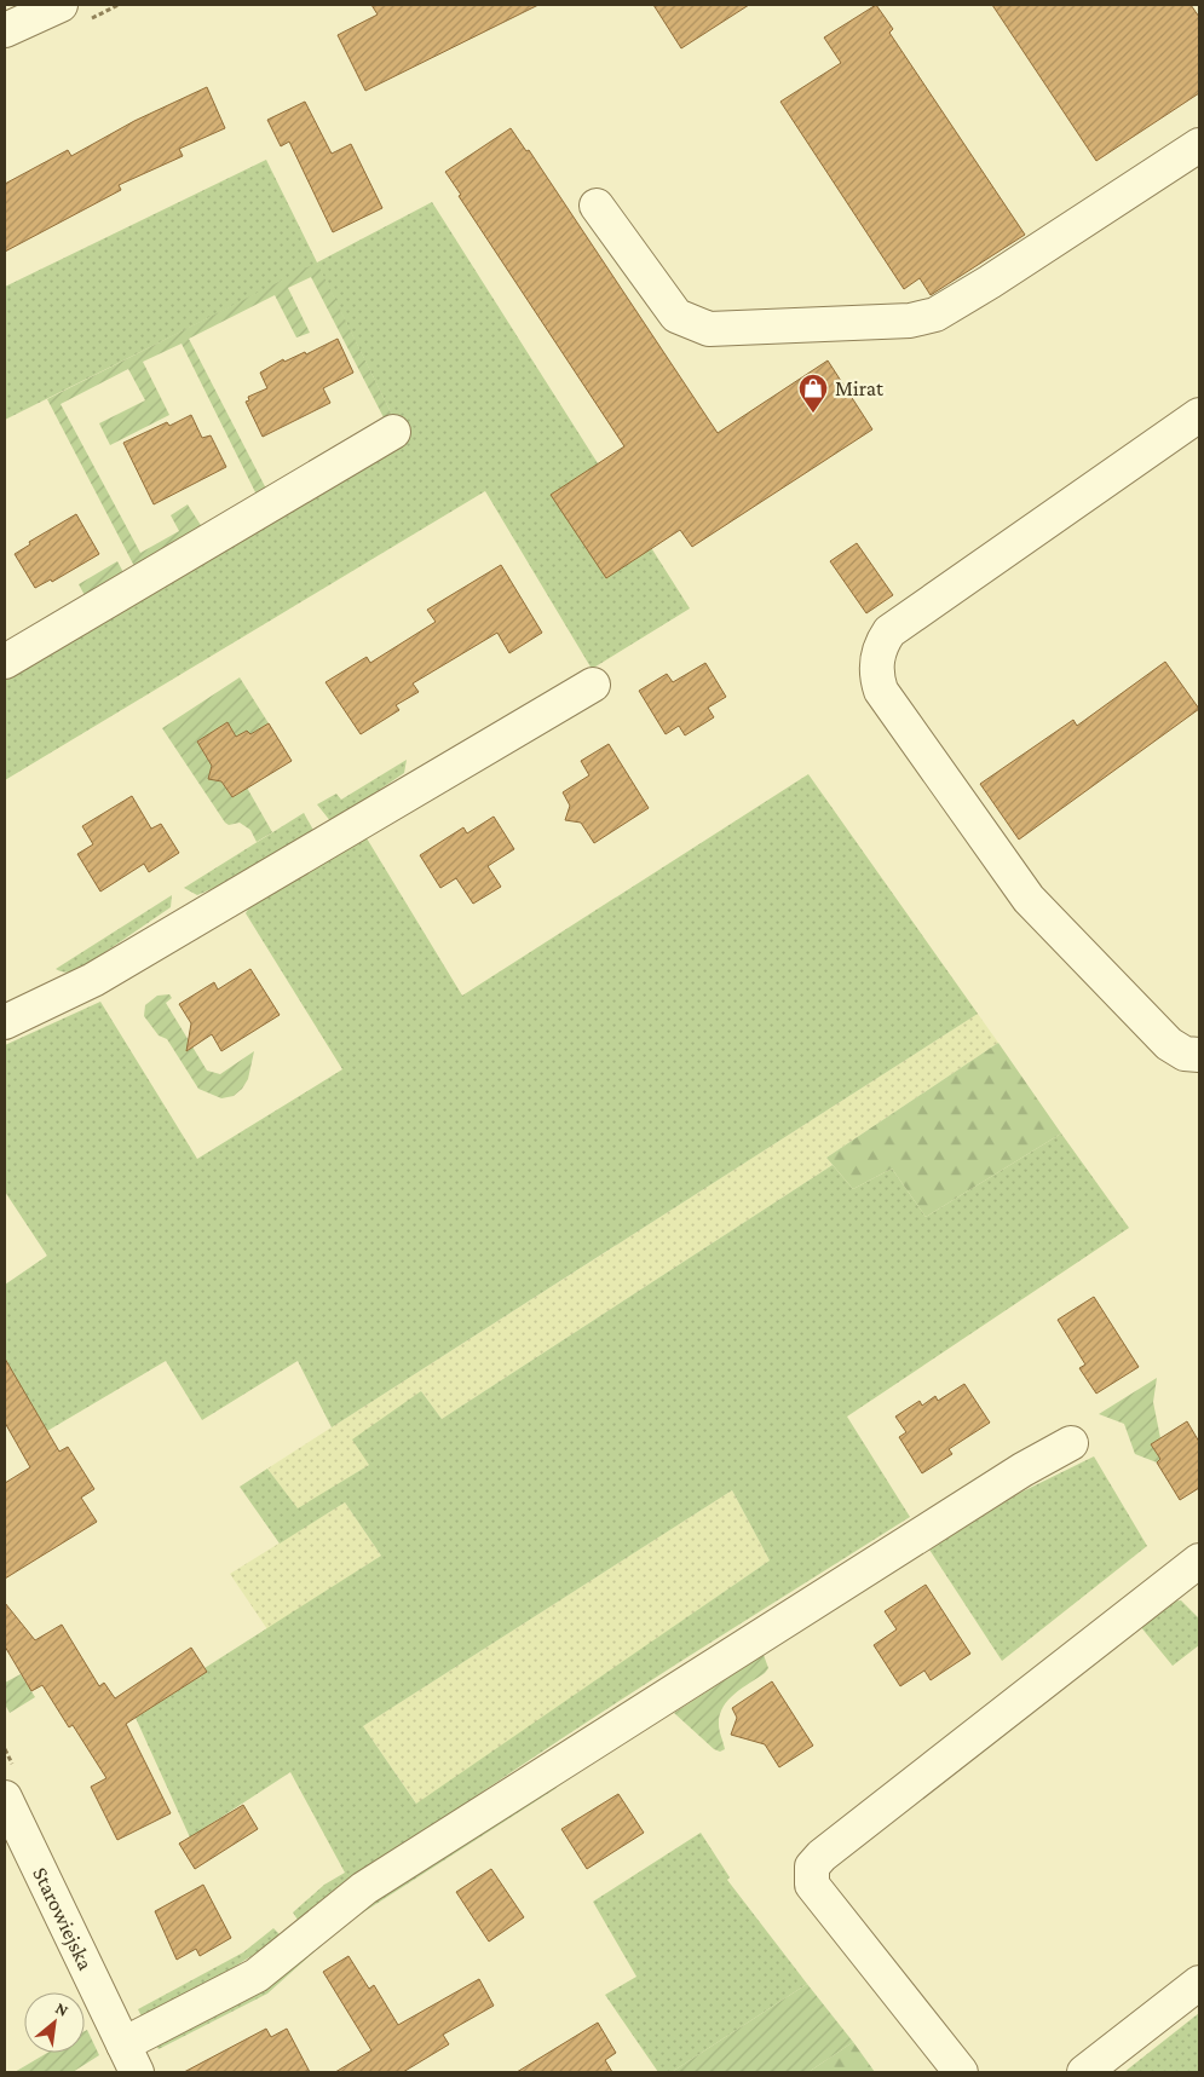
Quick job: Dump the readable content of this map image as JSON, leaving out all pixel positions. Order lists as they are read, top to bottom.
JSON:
{
  "streets": {
    "street": ["Starowiejska"]
  },
  "places": {
    "shop": ["Mirat"]
  },
  "north": "top right"
}
